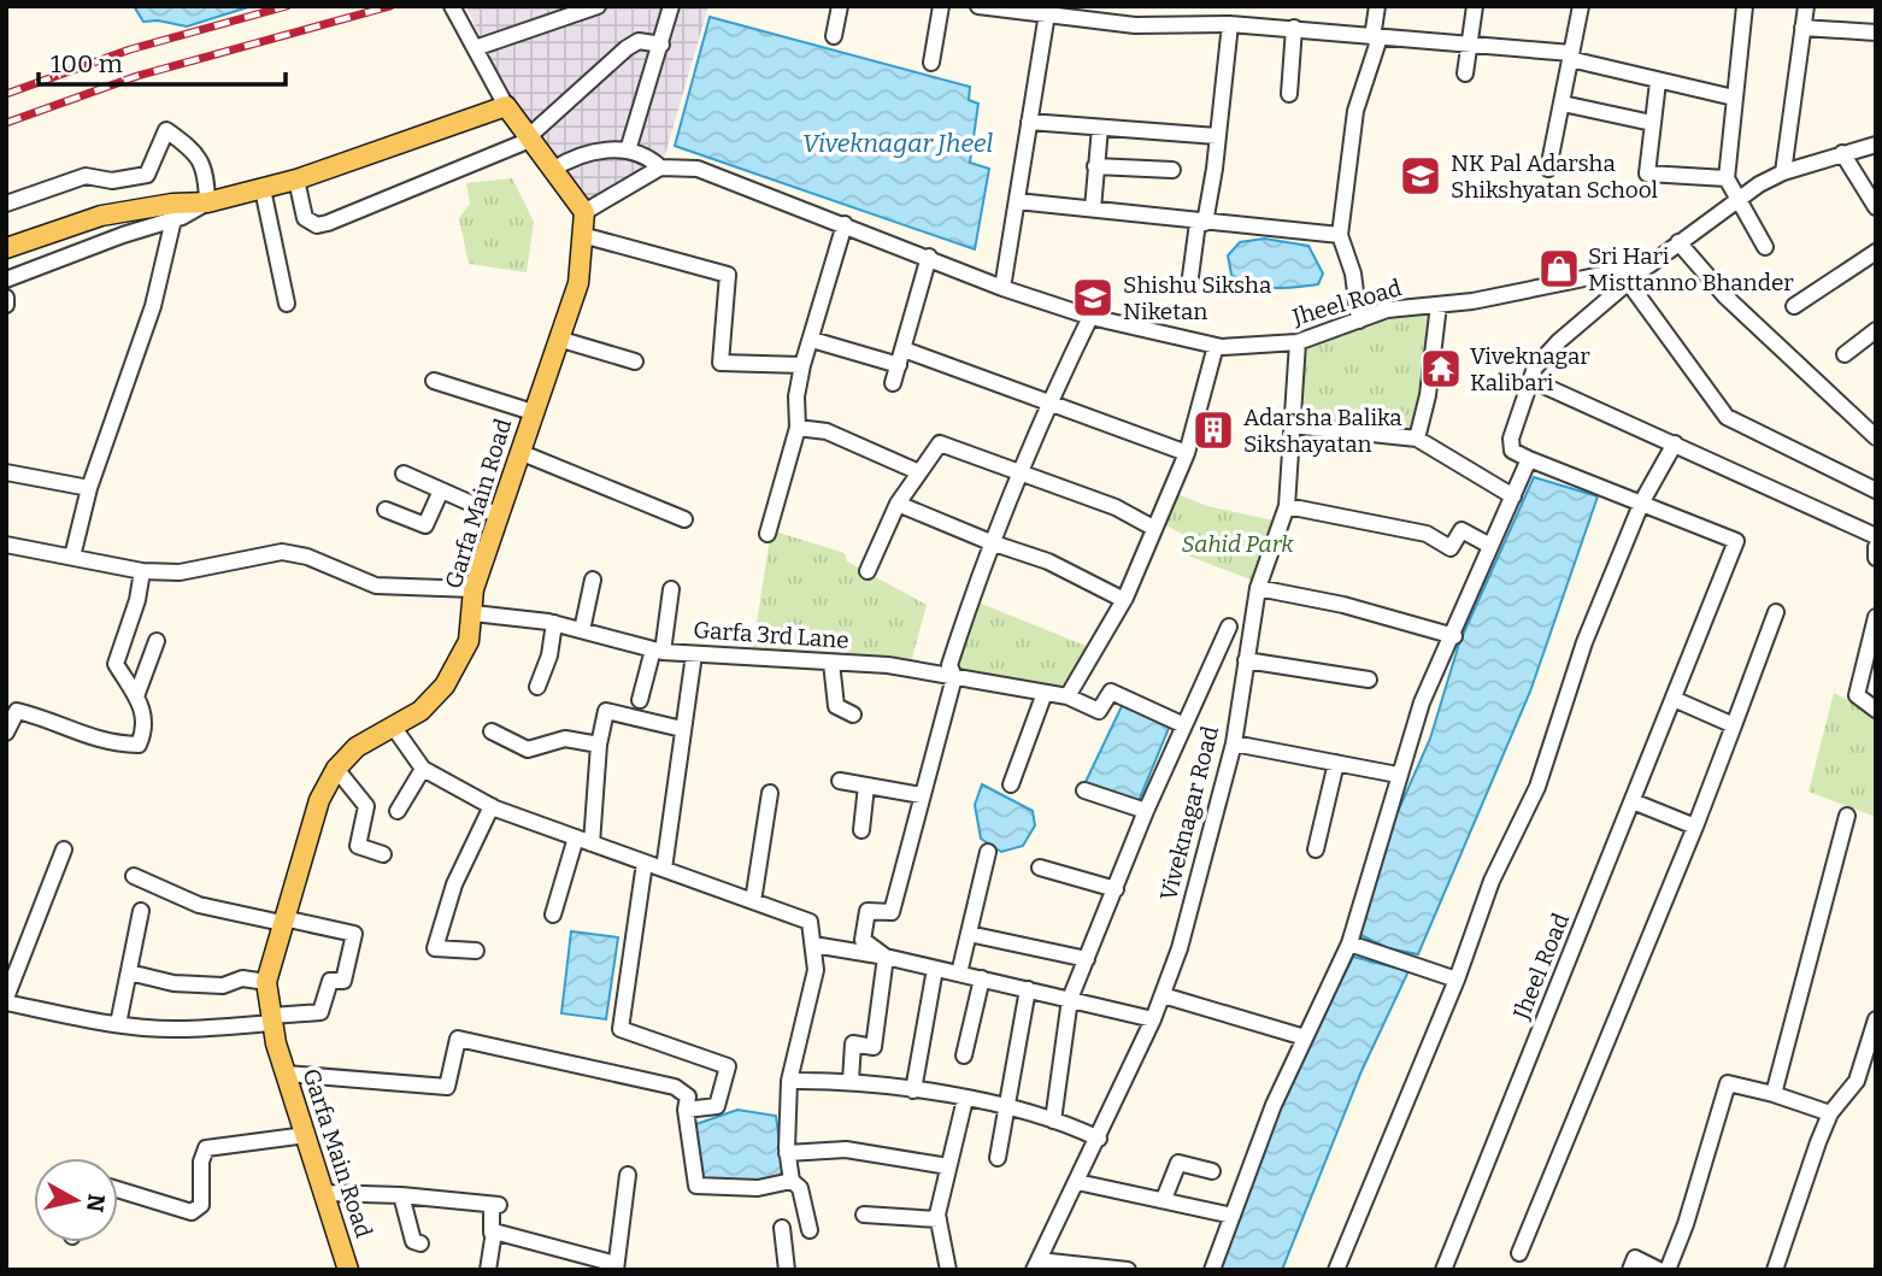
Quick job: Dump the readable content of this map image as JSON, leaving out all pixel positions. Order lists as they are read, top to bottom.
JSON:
{
  "streets": {
    "main road": ["Garfa Main Road"],
    "street": ["Jheel Road", "Garfa 3rd Lane", "Viveknagar Road"]
  },
  "crossings": [
    ["Jheel Road", "Viveknagar Road"],
    ["Garfa Main Road", "Garfa 3rd Lane"]
  ],
  "water": ["Viveknagar Jheel"],
  "parks": ["Sahid Park"],
  "places": {
    "school or university": ["NK Pal Adarsha Shikshyatan School", "Shishu Siksha Niketan"],
    "shop": ["Sri Hari Misttanno Bhander"],
    "temple": ["Viveknagar Kalibari"],
    "building": ["Adarsha Balika Sikshayatan"]
  },
  "scale_bar": "100 m",
  "north": "right"
}
